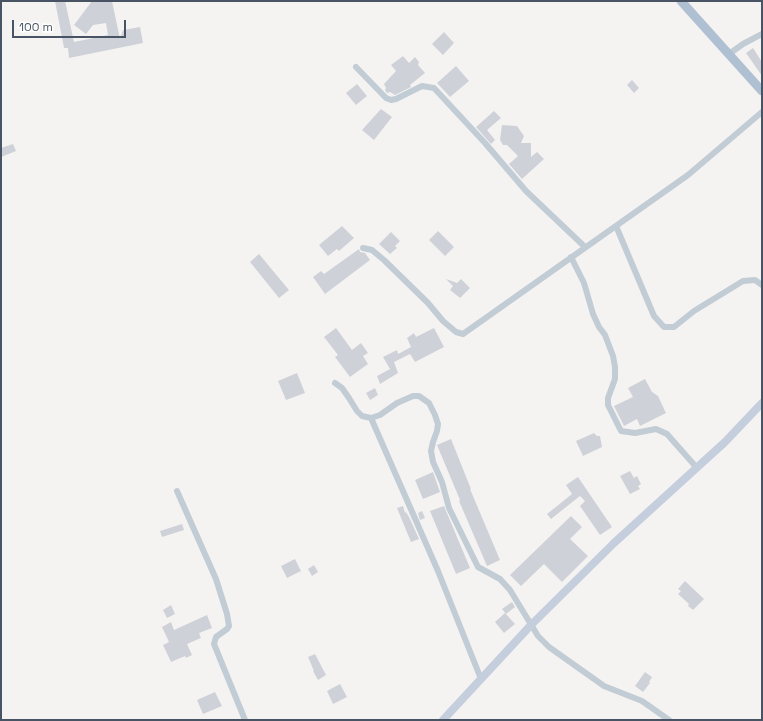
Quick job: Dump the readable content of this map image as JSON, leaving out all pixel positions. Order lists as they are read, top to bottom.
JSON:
{
  "scale_bar": "100 m"
}
